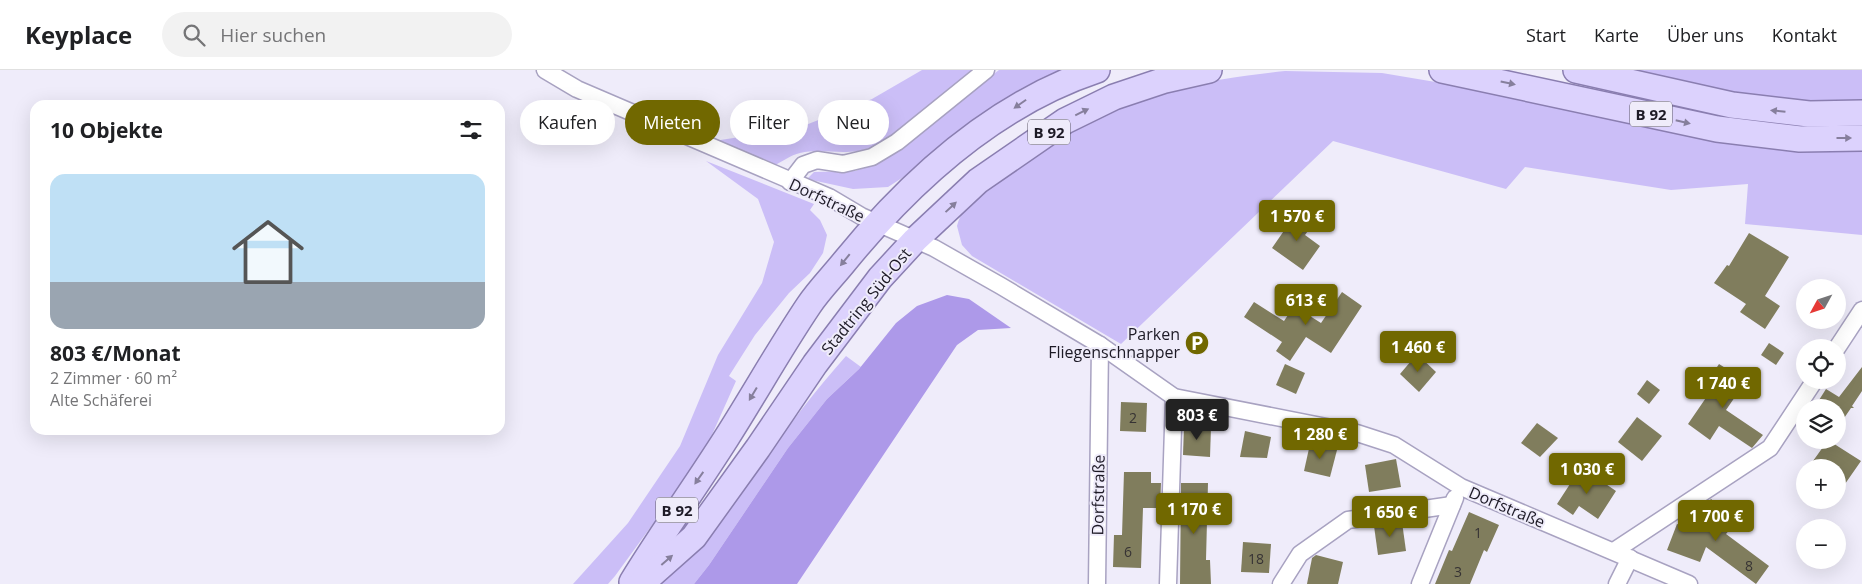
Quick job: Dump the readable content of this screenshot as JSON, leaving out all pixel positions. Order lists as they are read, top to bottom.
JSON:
{
  "streets": {
    "main road": ["B 92", "Stadtring Süd-Ost"],
    "street": ["Dorfstraße"]
  },
  "crossings": [
    ["B 92", "Dorfstraße"],
    ["Dorfstraße", "Stadtring Süd-Ost"]
  ],
  "places": {
    "parking": ["Parken Fliegenschnapper"]
  },
  "house_numbers": [
    "2",
    "1",
    "6",
    "18",
    "8",
    "3"
  ],
  "north": "bottom left",
  "page": {
    "header": "Keyplace",
    "search": "Hier suchen",
    "nav": [
      "Start",
      "Karte",
      "Über uns",
      "Kontakt"
    ],
    "chip": [
      "Kaufen",
      "Mieten",
      "Filter",
      "Neu"
    ],
    "heading": "10 Objekte",
    "list": [
      {
        "name": "803 €/Monat",
        "note": "2 Zimmer · 60 m² · Alte Schäferei"
      }
    ],
    "price": [
      "1 570 €",
      "613 €",
      "1 460 €",
      "1 740 €",
      "803 €",
      "1 280 €",
      "1 030 €",
      "1 170 €",
      "1 650 €",
      "1 700 €"
    ],
    "map_buttons": ["+", "−"]
  }
}
